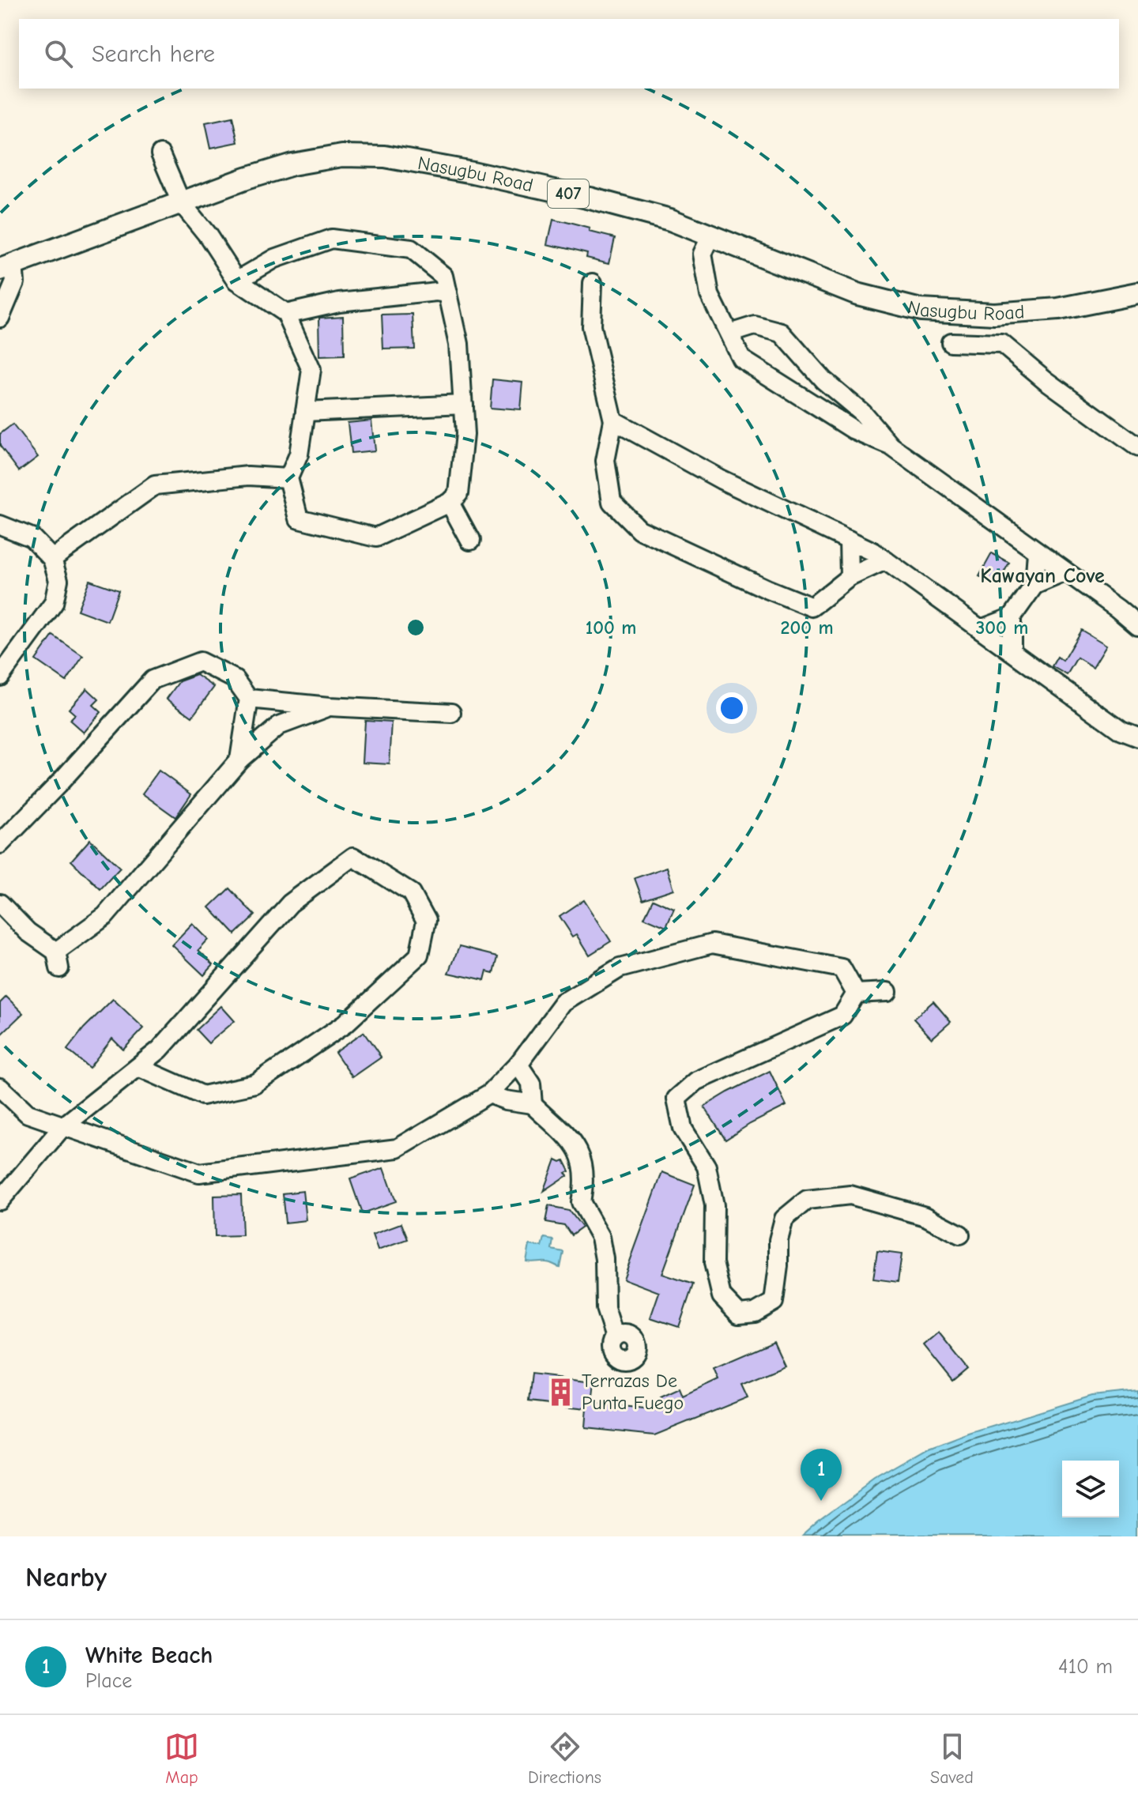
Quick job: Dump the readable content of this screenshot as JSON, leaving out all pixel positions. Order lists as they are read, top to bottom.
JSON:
{
  "streets": {
    "main road": ["Nasugbu Road", "407"]
  },
  "districts": ["Kawayan Cove"],
  "places": {
    "building": ["Terrazas De Punta Fuego"]
  },
  "page": {
    "search": "Search here",
    "pins": "1",
    "heading": "Nearby",
    "list": [
      {
        "mark": "1",
        "name": "White Beach",
        "note": "Place",
        "value": "410 m"
      }
    ],
    "nav": ["Map", "Directions", "Saved"]
  },
  "rings": ["100 m", "200 m", "300 m"]
}
